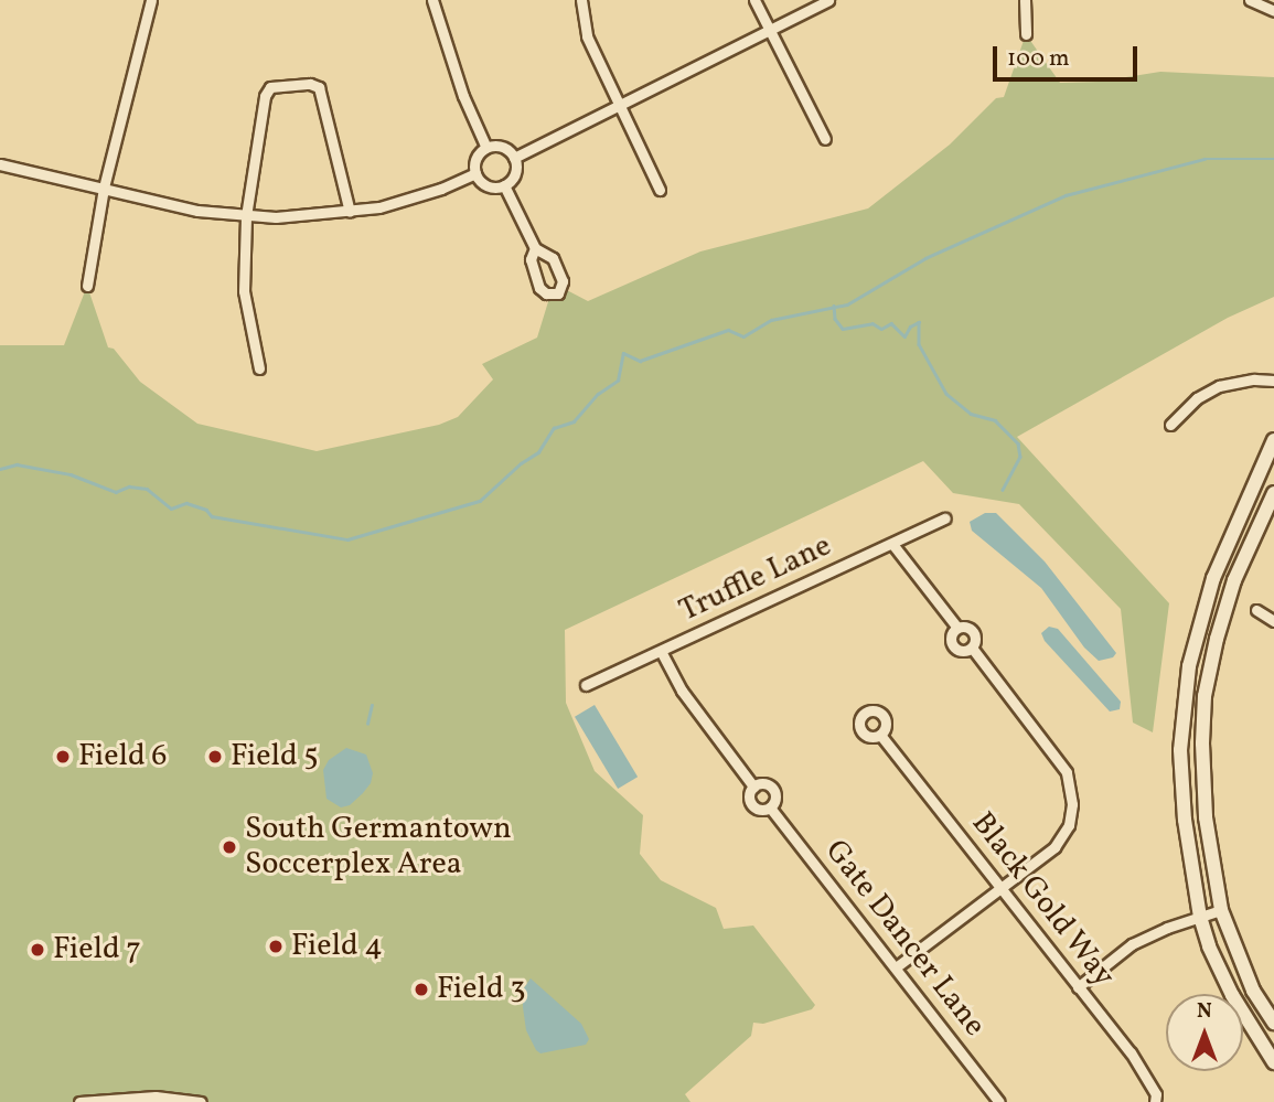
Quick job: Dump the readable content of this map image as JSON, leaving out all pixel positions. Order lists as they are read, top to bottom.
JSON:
{
  "streets": {
    "street": ["Truffle Lane", "Black Gold Way", "Gate Dancer Lane"]
  },
  "crossings": [
    ["Truffle Lane", "Gate Dancer Lane"]
  ],
  "places": [
    "Field 6",
    "Field 5",
    "South Germantown Soccerplex Area",
    "Field 4",
    "Field 7",
    "Field 3"
  ],
  "scale_bar": "100 m",
  "north": "top"
}
